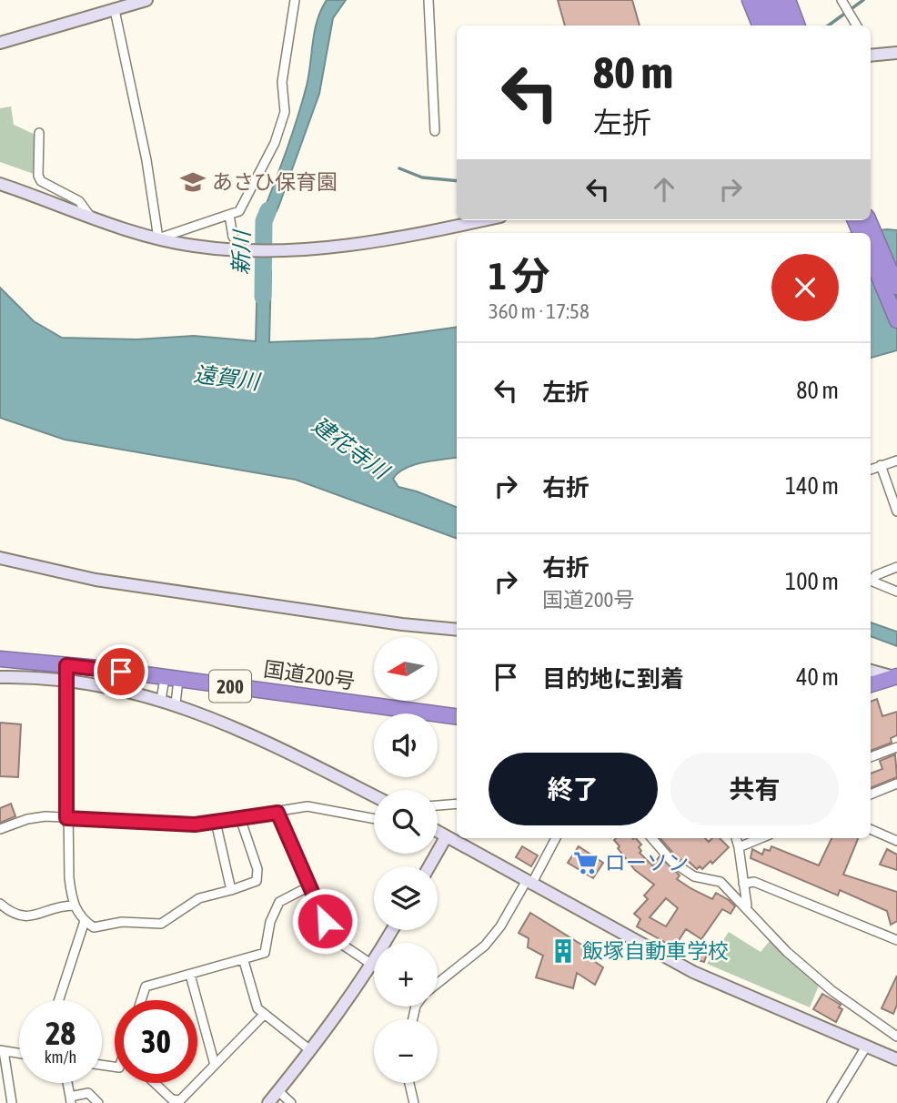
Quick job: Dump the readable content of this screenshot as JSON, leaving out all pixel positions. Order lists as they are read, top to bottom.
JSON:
{
  "streets": {
    "highway": ["国道200号", "200"]
  },
  "water": ["新川", "遠賀川", "建花寺川"],
  "places": {
    "school or university": ["あさひ保育園"],
    "supermarket": ["ローソン"],
    "building": ["飯塚自動車学校"]
  },
  "north": "left",
  "page": {
    "turn": ["80 m", "左折"],
    "heading": ["1 分", "360 m · 17:58"],
    "list": [
      {
        "name": "左折",
        "value": "80 m"
      },
      {
        "name": "右折",
        "value": "140 m"
      },
      {
        "name": "右折",
        "note": "国道200号",
        "value": "100 m"
      },
      {
        "name": "目的地に到着",
        "value": "40 m"
      }
    ],
    "map_buttons": ["+", "−"],
    "buttons": ["終了", "共有"],
    "speed": "28 km/h",
    "limit": "30"
  }
}
